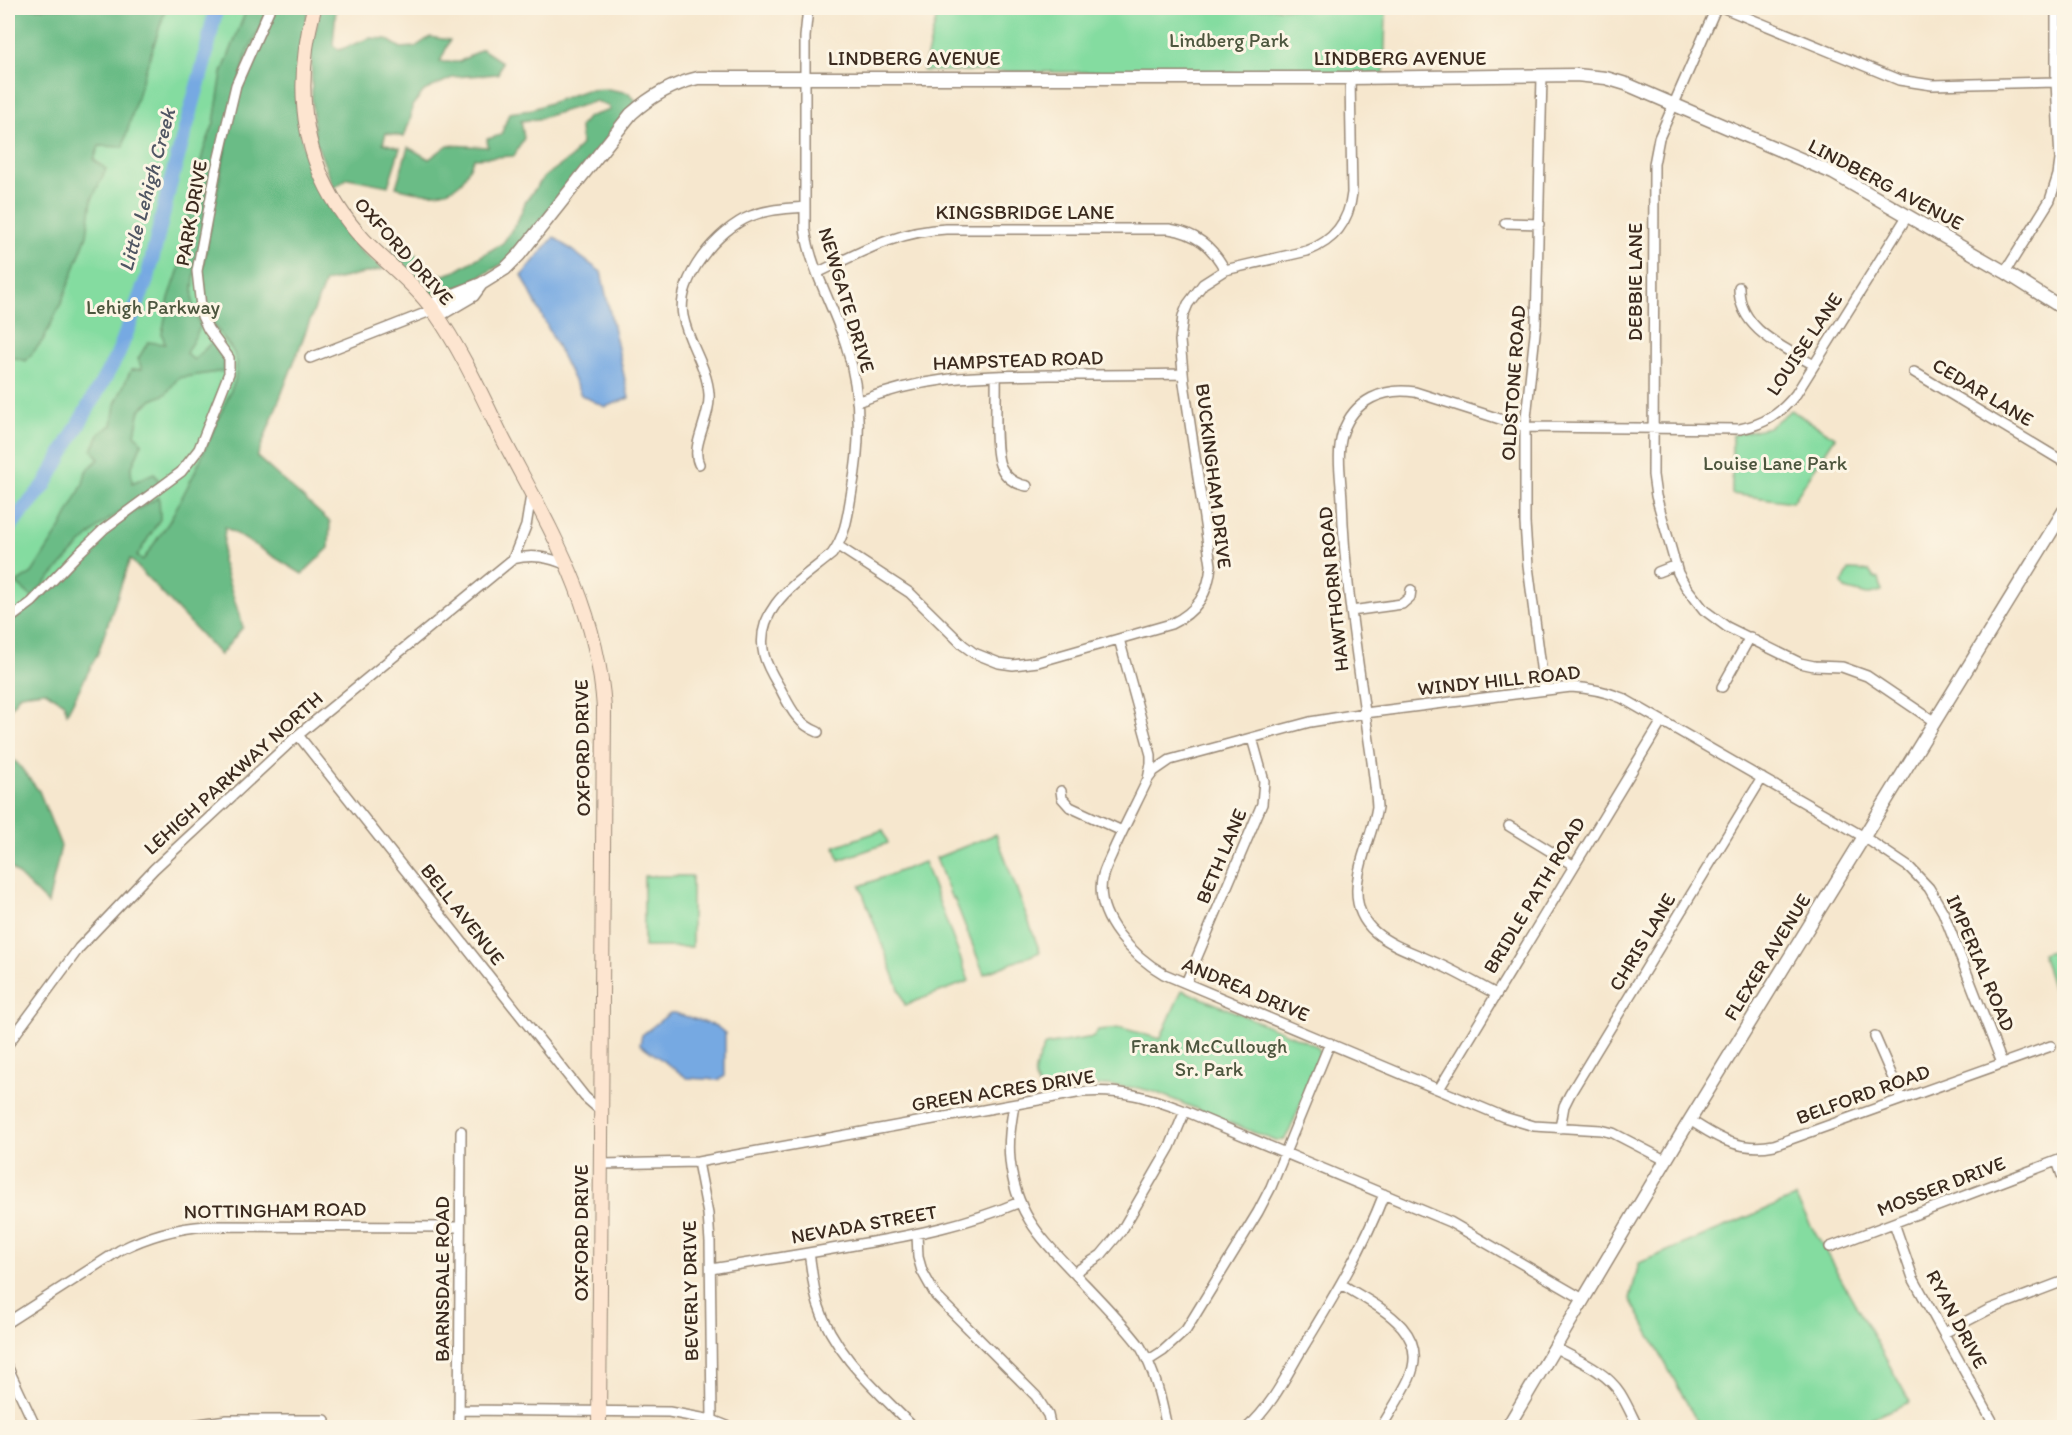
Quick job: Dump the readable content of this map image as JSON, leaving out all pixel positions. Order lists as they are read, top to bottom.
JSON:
{
  "streets": {
    "main road": ["OXFORD DRIVE"],
    "street": [
      "LINDBERG AVENUE",
      "KINGSBRIDGE LANE",
      "PARK DRIVE",
      "DEBBIE LANE",
      "NEWGATE DRIVE",
      "LOUISE LANE",
      "HAMPSTEAD ROAD",
      "OLDSTONE ROAD",
      "CEDAR LANE",
      "BUCKINGHAM DRIVE",
      "HAWTHORN ROAD",
      "WINDY HILL ROAD",
      "LEHIGH PARKWAY NORTH",
      "BETH LANE",
      "BRIDLE PATH ROAD",
      "BELL AVENUE",
      "CHRIS LANE",
      "FLEXER AVENUE",
      "IMPERIAL ROAD",
      "ANDREA DRIVE",
      "GREEN ACRES DRIVE",
      "BELFORD ROAD",
      "MOSSER DRIVE",
      "NOTTINGHAM ROAD",
      "NEVADA STREET",
      "BARNSDALE ROAD",
      "BEVERLY DRIVE",
      "RYAN DRIVE"
    ]
  },
  "crossings": [
    ["LINDBERG AVENUE", "OXFORD DRIVE"],
    ["LINDBERG AVENUE", "DEBBIE LANE"],
    ["LINDBERG AVENUE", "NEWGATE DRIVE"],
    ["LINDBERG AVENUE", "LOUISE LANE"],
    ["LINDBERG AVENUE", "OLDSTONE ROAD"],
    ["LINDBERG AVENUE", "BUCKINGHAM DRIVE"],
    ["KINGSBRIDGE LANE", "NEWGATE DRIVE"],
    ["KINGSBRIDGE LANE", "BUCKINGHAM DRIVE"],
    ["OXFORD DRIVE", "LEHIGH PARKWAY NORTH"],
    ["OXFORD DRIVE", "BELL AVENUE"],
    ["OXFORD DRIVE", "GREEN ACRES DRIVE"],
    ["DEBBIE LANE", "LOUISE LANE"],
    ["DEBBIE LANE", "HAWTHORN ROAD"],
    ["DEBBIE LANE", "FLEXER AVENUE"],
    ["NEWGATE DRIVE", "HAMPSTEAD ROAD"],
    ["NEWGATE DRIVE", "BUCKINGHAM DRIVE"],
    ["LOUISE LANE", "HAWTHORN ROAD"],
    ["HAMPSTEAD ROAD", "BUCKINGHAM DRIVE"],
    ["OLDSTONE ROAD", "HAWTHORN ROAD"],
    ["OLDSTONE ROAD", "WINDY HILL ROAD"],
    ["BUCKINGHAM DRIVE", "ANDREA DRIVE"],
    ["HAWTHORN ROAD", "WINDY HILL ROAD"],
    ["HAWTHORN ROAD", "BRIDLE PATH ROAD"],
    ["WINDY HILL ROAD", "BETH LANE"],
    ["WINDY HILL ROAD", "BRIDLE PATH ROAD"],
    ["WINDY HILL ROAD", "CHRIS LANE"],
    ["WINDY HILL ROAD", "FLEXER AVENUE"],
    ["WINDY HILL ROAD", "IMPERIAL ROAD"],
    ["WINDY HILL ROAD", "ANDREA DRIVE"],
    ["LEHIGH PARKWAY NORTH", "BELL AVENUE"],
    ["BETH LANE", "ANDREA DRIVE"],
    ["BRIDLE PATH ROAD", "ANDREA DRIVE"],
    ["CHRIS LANE", "ANDREA DRIVE"],
    ["FLEXER AVENUE", "IMPERIAL ROAD"],
    ["FLEXER AVENUE", "ANDREA DRIVE"],
    ["FLEXER AVENUE", "GREEN ACRES DRIVE"],
    ["FLEXER AVENUE", "BELFORD ROAD"],
    ["IMPERIAL ROAD", "BELFORD ROAD"],
    ["GREEN ACRES DRIVE", "BEVERLY DRIVE"],
    ["MOSSER DRIVE", "RYAN DRIVE"],
    ["NOTTINGHAM ROAD", "BARNSDALE ROAD"],
    ["NEVADA STREET", "BEVERLY DRIVE"]
  ],
  "water": ["Little Lehigh Creek"],
  "parks": [
    "Lindberg Park",
    "Lehigh Parkway",
    "Louise Lane Park",
    "Frank McCullough Sr. Park"
  ]
}
